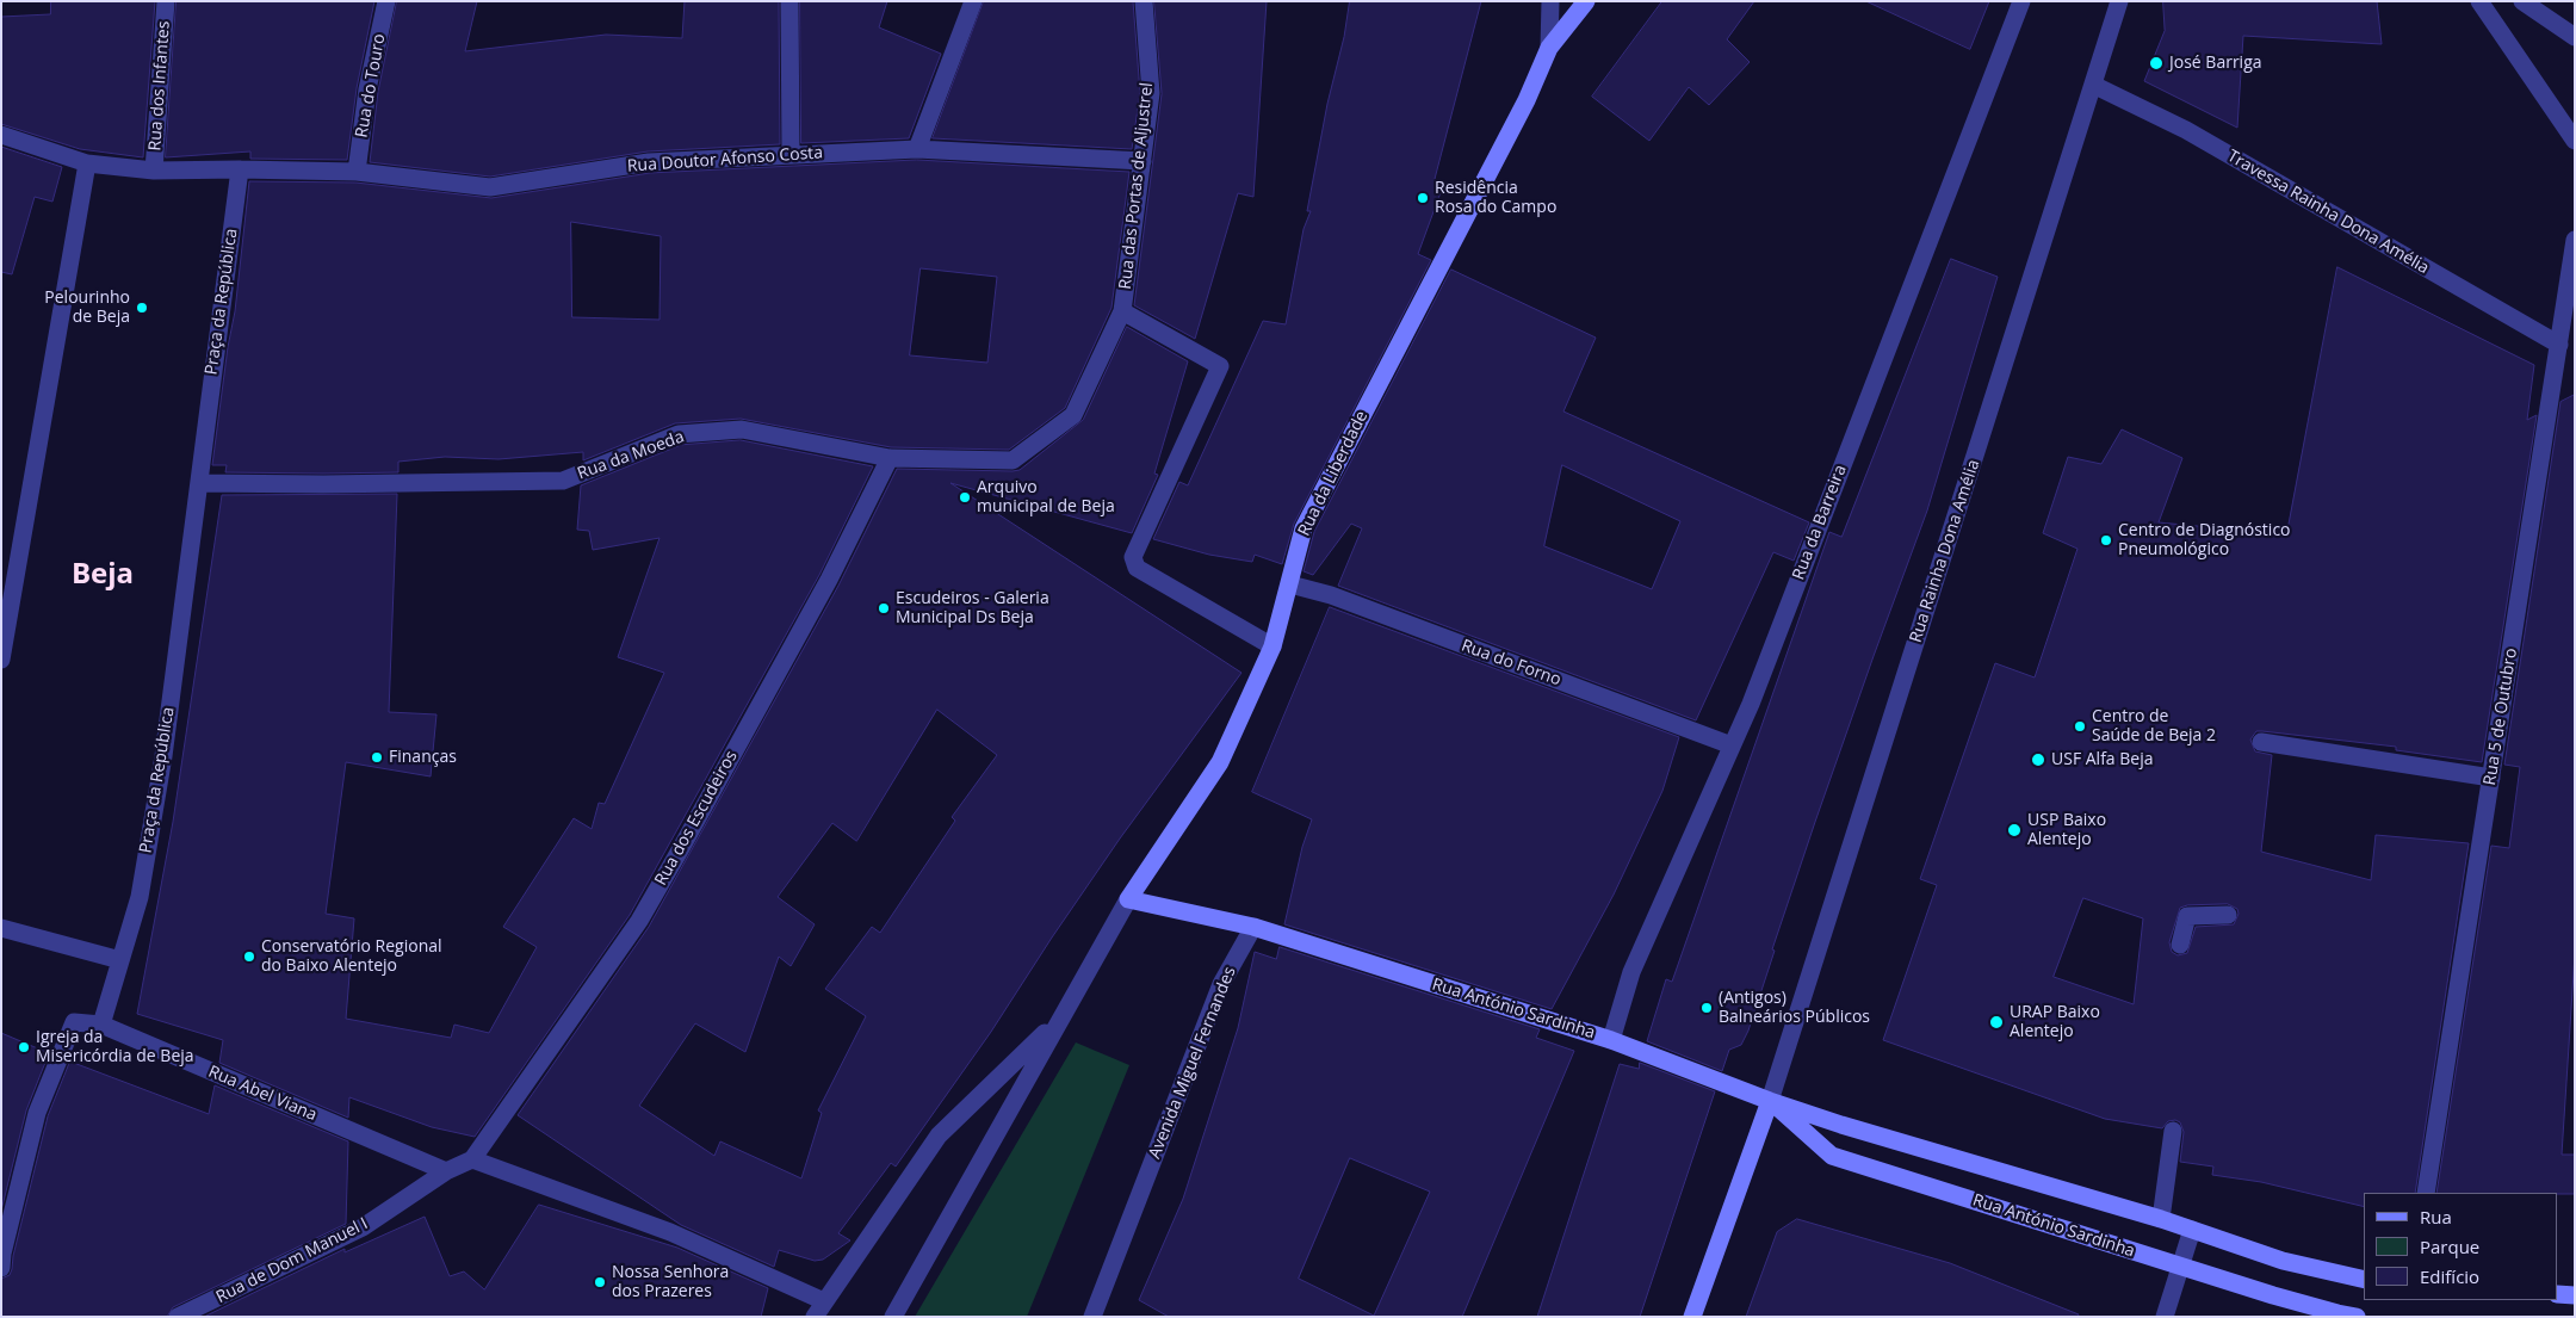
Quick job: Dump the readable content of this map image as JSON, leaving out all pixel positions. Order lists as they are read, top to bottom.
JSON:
{
  "streets": {
    "main road": ["Rua da Liberdade", "Rua António Sardinha"],
    "street": [
      "Rua dos Infantes",
      "Rua do Touro",
      "Rua Doutor Afonso Costa",
      "Rua das Portas de Aljustrel",
      "Travessa Rainha Dona Amélia",
      "Praça da República",
      "Rua da Moeda",
      "Rua da Barreira",
      "Rua Rainha Dona Amélia",
      "Rua do Forno",
      "Rua 5 de Outubro",
      "Rua dos Escudeiros",
      "Avenida Miguel Fernandes",
      "Rua Abel Viana",
      "Rua de Dom Manuel I"
    ]
  },
  "crossings": [
    ["Rua do Touro", "Rua Doutor Afonso Costa"],
    ["Rua Doutor Afonso Costa", "Rua das Portas de Aljustrel"],
    ["Rua Doutor Afonso Costa", "Praça da República"],
    ["Rua das Portas de Aljustrel", "Rua da Moeda"],
    ["Rua das Portas de Aljustrel", "Rua da Liberdade"],
    ["Travessa Rainha Dona Amélia", "Rua Rainha Dona Amélia"],
    ["Travessa Rainha Dona Amélia", "Rua 5 de Outubro"],
    ["Praça da República", "Rua da Moeda"],
    ["Praça da República", "Rua Abel Viana"],
    ["Rua da Moeda", "Rua dos Escudeiros"],
    ["Rua da Liberdade", "Rua do Forno"],
    ["Rua da Barreira", "Rua do Forno"],
    ["Rua da Barreira", "Rua António Sardinha"],
    ["Rua Rainha Dona Amélia", "Rua António Sardinha"],
    ["Rua dos Escudeiros", "Rua de Dom Manuel I"],
    ["Rua António Sardinha", "Avenida Miguel Fernandes"],
    ["Rua Abel Viana", "Rua de Dom Manuel I"]
  ],
  "districts": ["Beja"],
  "places": [
    "José Barriga",
    "Residência Rosa do Campo",
    "Pelourinho de Beja",
    "Arquivo municipal de Beja",
    "Centro de Diagnóstico Pneumológico",
    "Escudeiros - Galeria Municipal Ds Beja",
    "Centro de Saúde de Beja 2",
    "Finanças",
    "USF Alfa Beja",
    "USP Baixo Alentejo",
    "Conservatório Regional do Baixo Alentejo",
    "(Antigos) Balneários Públicos",
    "URAP Baixo Alentejo",
    "Igreja da Misericórdia de Beja",
    "Nossa Senhora dos Prazeres"
  ],
  "legend": ["Rua", "Parque", "Edifício"]
}
